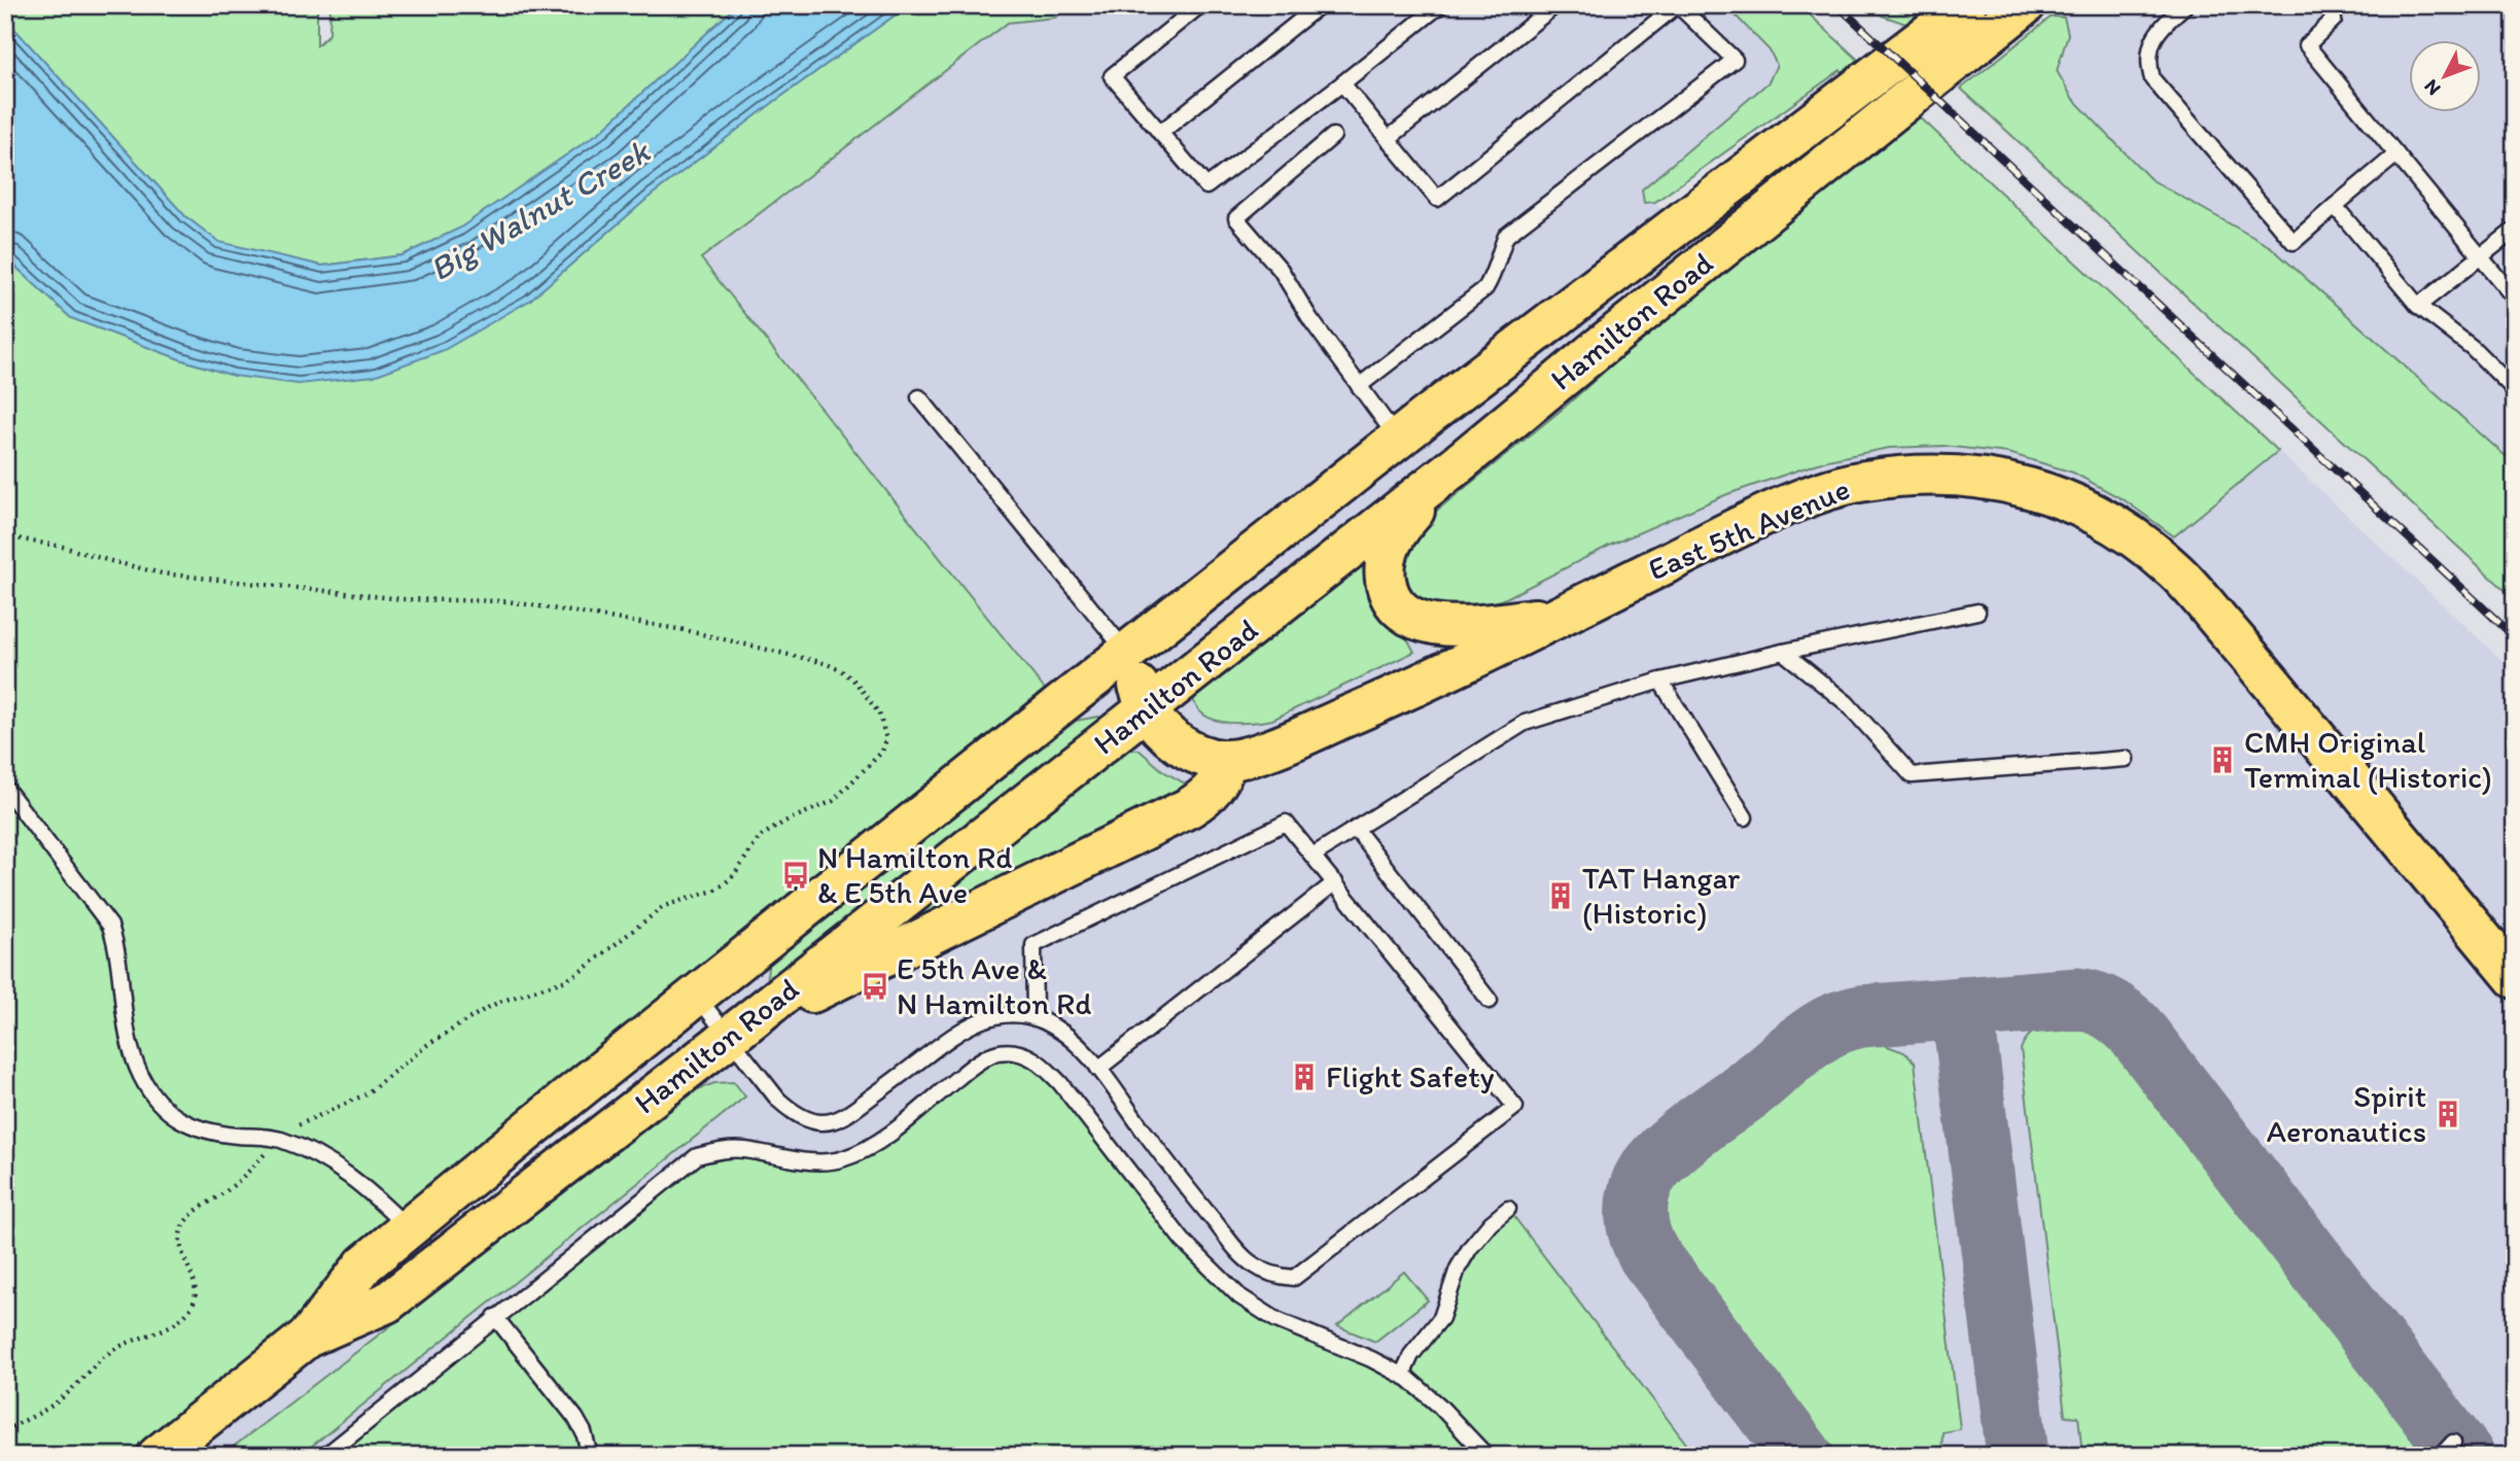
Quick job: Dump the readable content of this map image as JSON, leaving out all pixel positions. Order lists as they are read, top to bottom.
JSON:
{
  "streets": {
    "main road": ["Hamilton Road", "East 5th Avenue"]
  },
  "crossings": [
    ["Hamilton Road", "East 5th Avenue"]
  ],
  "water": ["Big Walnut Creek"],
  "places": {
    "building": [
      "CMH Original Terminal (Historic)",
      "TAT Hangar (Historic)",
      "Flight Safety",
      "Spirit Aeronautics"
    ],
    "bus stop": ["N Hamilton Rd & E 5th Ave", "E 5th Ave & N Hamilton Rd"]
  },
  "north": "bottom left"
}
